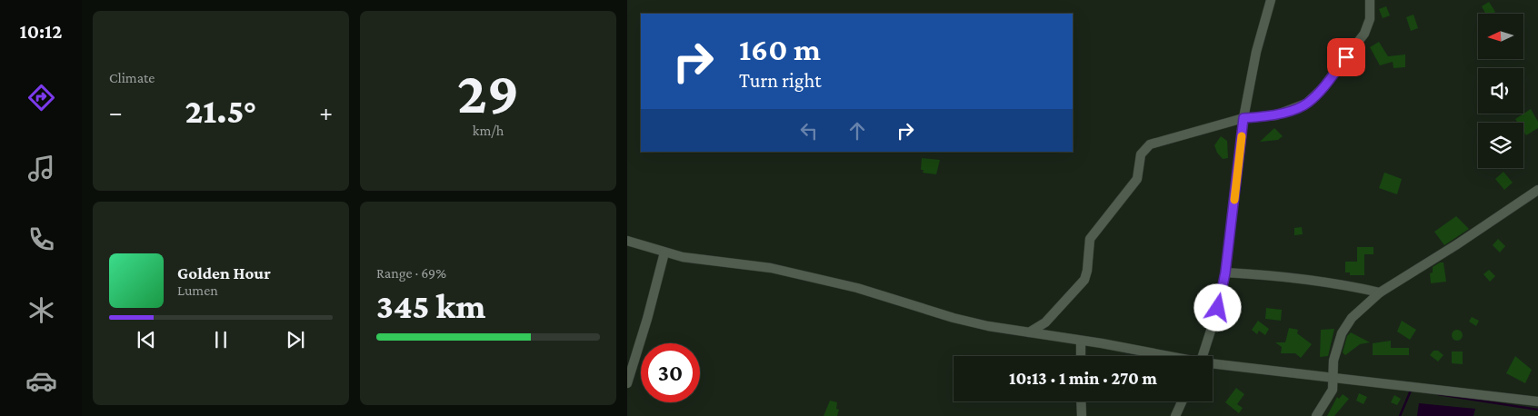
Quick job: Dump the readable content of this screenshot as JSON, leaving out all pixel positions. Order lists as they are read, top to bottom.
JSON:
{
  "north": "left",
  "page": {
    "tabs": "10:12",
    "tile": [
      "Climate",
      ["29", "km/h"],
      ["Range · 69%", "345 km"]
    ],
    "turn": ["160 m", "Turn right"],
    "heat": ["−", "21.5°", "+"],
    "song": ["Golden Hour", "Lumen"],
    "limit": "30",
    "trip": "10:13 · 1 min · 270 m"
  }
}
